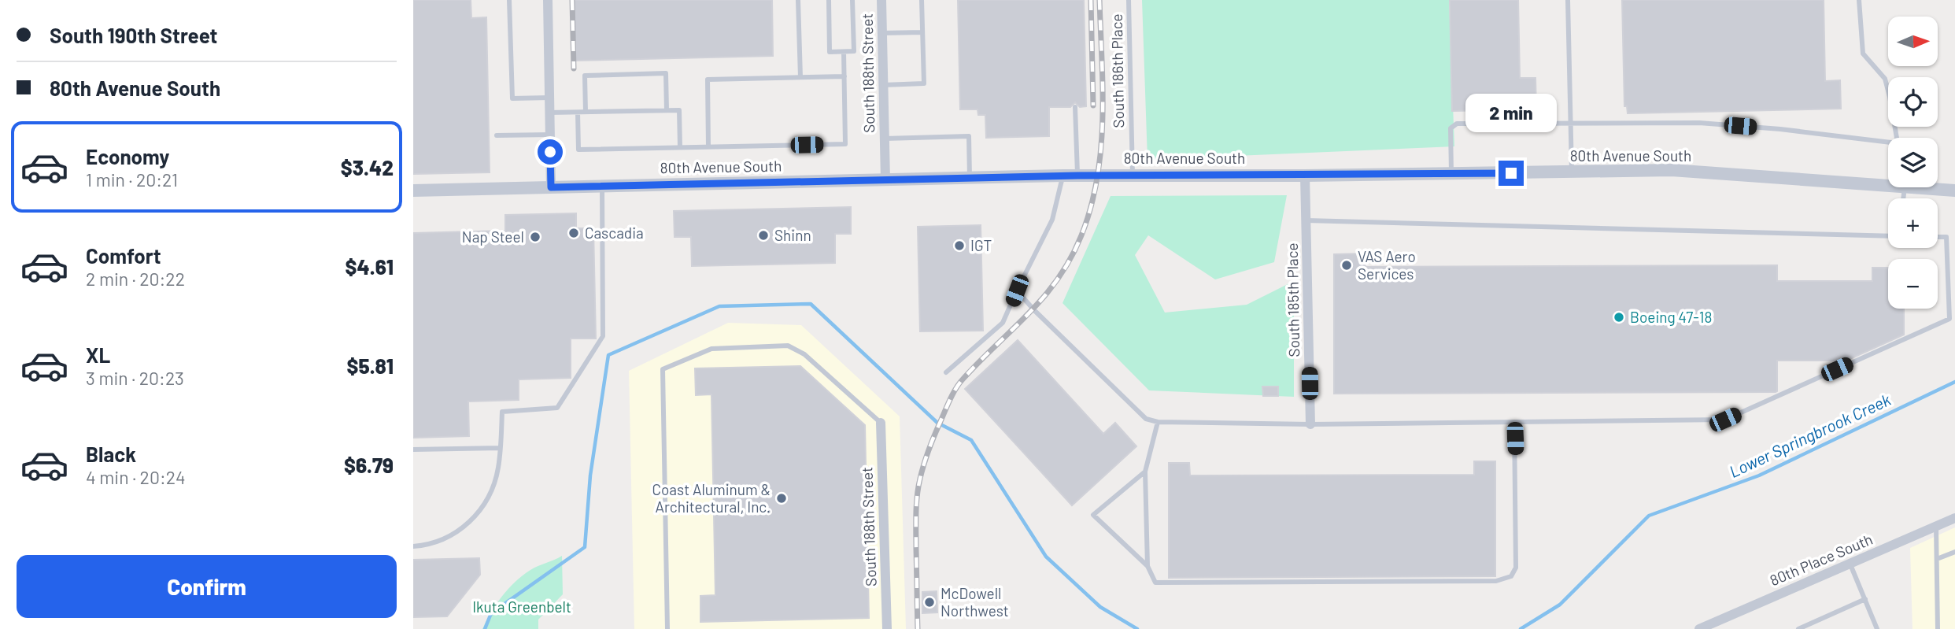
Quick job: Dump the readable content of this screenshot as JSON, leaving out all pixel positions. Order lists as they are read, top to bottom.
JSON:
{
  "streets": {
    "street": [
      "South 188th Street",
      "80th Avenue South",
      "South 185th Place",
      "80th Place South"
    ],
    "lane": ["South 186th Place"]
  },
  "crossings": [
    ["South 186th Place", "80th Avenue South"],
    ["South 188th Street", "80th Avenue South"],
    ["80th Avenue South", "South 185th Place"]
  ],
  "water": ["Lower Springbrook Creek"],
  "parks": ["Ikuta Greenbelt"],
  "places": [
    "Cascadia",
    "Shinn",
    "Nap Steel",
    "IGT",
    "VAS Aero Services",
    "Boeing 47-18",
    "Coast Aluminum & Architectural, Inc.",
    "McDowell Northwest"
  ],
  "north": "right",
  "page": {
    "banner": ["South 190th Street", "80th Avenue South"],
    "map_buttons": ["+", "−"],
    "bubble": "2 min",
    "list": [
      {
        "name": "Economy",
        "note": "1 min · 20:21",
        "value": "$3.42"
      },
      {
        "name": "Comfort",
        "note": "2 min · 20:22",
        "value": "$4.61"
      },
      {
        "name": "XL",
        "note": "3 min · 20:23",
        "value": "$5.81"
      },
      {
        "name": "Black",
        "note": "4 min · 20:24",
        "value": "$6.79"
      }
    ],
    "buttons": "Confirm"
  }
}
